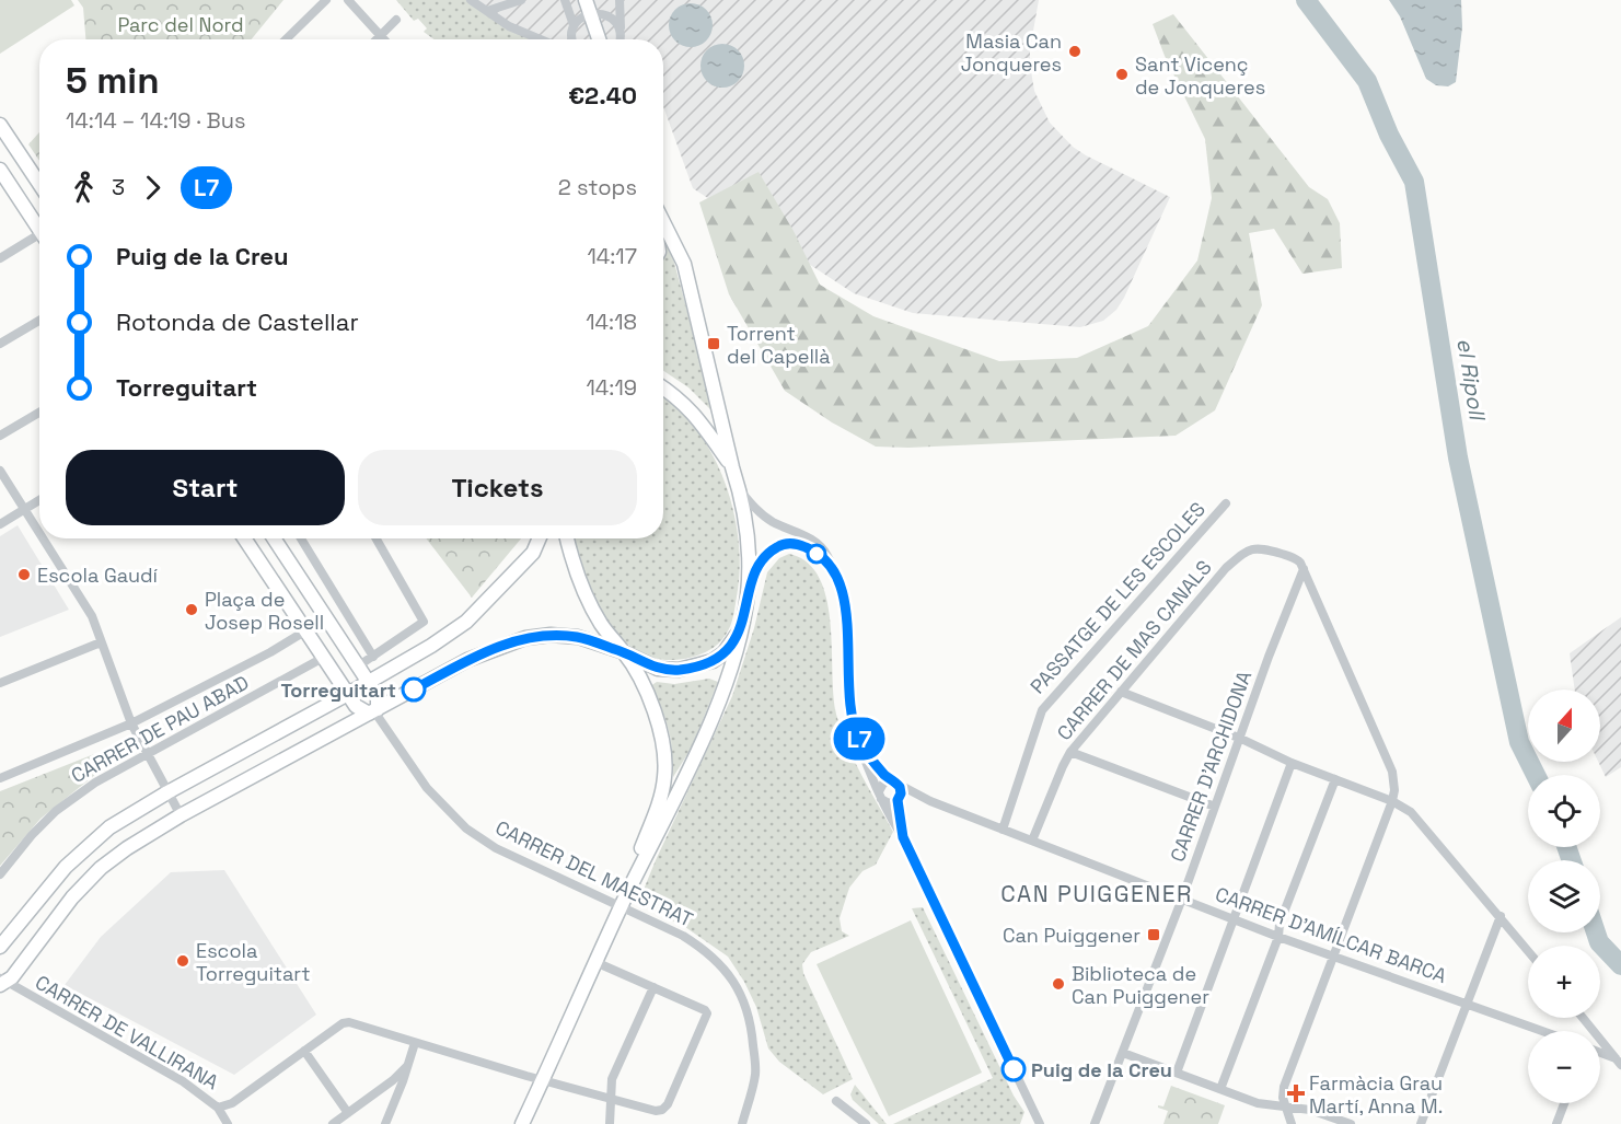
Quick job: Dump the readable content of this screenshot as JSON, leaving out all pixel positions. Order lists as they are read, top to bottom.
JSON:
{
  "streets": {
    "street": [
      "PASSATGE DE LES ESCOLES",
      "CARRER DE MAS CANALS",
      "CARRER DE PAU ABAD",
      "CARRER D'ARCHIDONA",
      "CARRER DEL MAESTRAT",
      "CARRER D'AMÍLCAR BARCA",
      "CARRER DE VALLIRANA"
    ]
  },
  "crossings": [
    ["PASSATGE DE LES ESCOLES", "CARRER D'AMÍLCAR BARCA"],
    ["CARRER DE MAS CANALS", "CARRER D'ARCHIDONA"],
    ["CARRER DE MAS CANALS", "CARRER D'AMÍLCAR BARCA"],
    ["CARRER D'ARCHIDONA", "CARRER D'AMÍLCAR BARCA"]
  ],
  "districts": ["CAN PUIGGENER"],
  "water": ["el Ripoll"],
  "parks": ["Parc del Nord"],
  "places": {
    "other": [
      "Masia Can Jonqueres",
      "Sant Vicenç de Jonqueres",
      "Escola Gaudí",
      "Plaça de Josep Rosell",
      "Torreguitart",
      "Escola Torreguitart",
      "Biblioteca de Can Puiggener",
      "Puig de la Creu"
    ],
    "transit": ["Torrent del Capellà", "Can Puiggener"],
    "health": ["Farmàcia Grau Martí, Anna M."]
  },
  "lines": ["bus line L7"],
  "north": "top",
  "page": {
    "on_map": "L7",
    "heading": ["5 min", "14:14 – 14:19 · Bus", "€2.40"],
    "legs": ["3", "L7", "2 stops"],
    "list": [
      {
        "name": "Puig de la Creu",
        "value": "14:17"
      },
      {
        "name": "Rotonda de Castellar",
        "value": "14:18"
      },
      {
        "name": "Torreguitart",
        "value": "14:19"
      }
    ],
    "buttons": ["Start", "Tickets"],
    "map_buttons": ["+", "−"]
  }
}
